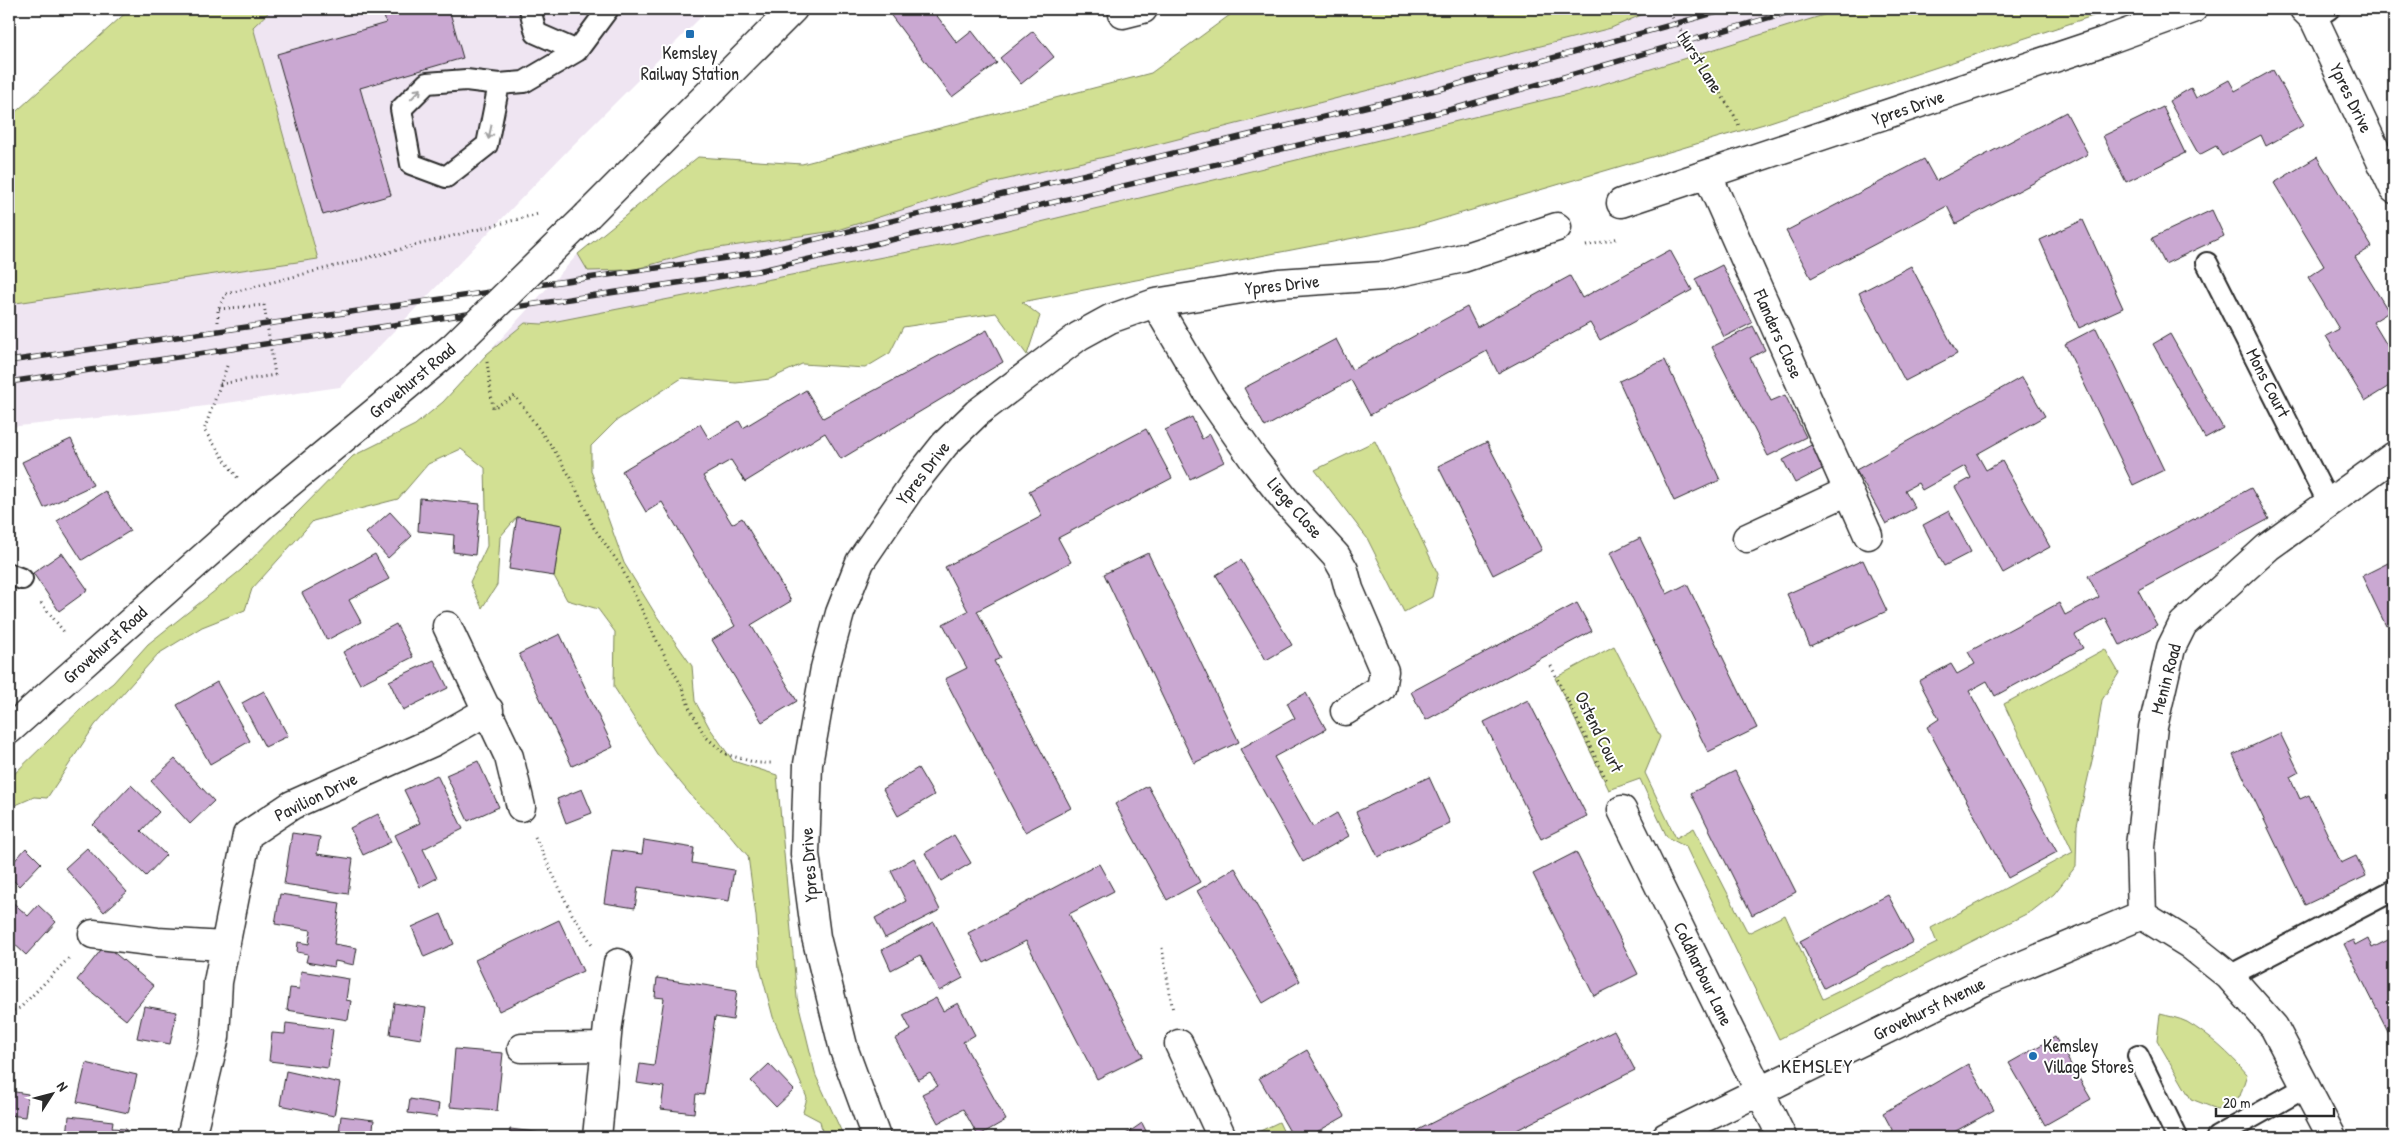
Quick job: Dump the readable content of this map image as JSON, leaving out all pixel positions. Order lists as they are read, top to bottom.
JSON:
{
  "streets": {
    "street": [
      "Ypres Drive",
      "Flanders Close",
      "Grovehurst Road",
      "Liege Close",
      "Menin Road",
      "Pavilion Drive",
      "Coldharbour Lane",
      "Grovehurst Avenue"
    ],
    "lane": ["Mons Court"],
    "path": ["Hurst Lane", "Ostend Court"]
  },
  "crossings": [
    ["Ypres Drive", "Flanders Close"],
    ["Ypres Drive", "Liege Close"],
    ["Mons Court", "Menin Road"],
    ["Menin Road", "Grovehurst Avenue"],
    ["Ostend Court", "Coldharbour Lane"],
    ["Coldharbour Lane", "Grovehurst Avenue"]
  ],
  "districts": ["KEMSLEY"],
  "places": {
    "transit": ["Kemsley Railway Station"],
    "other": ["Kemsley Village Stores"]
  },
  "scale_bar": "20 m",
  "north": "top right"
}
